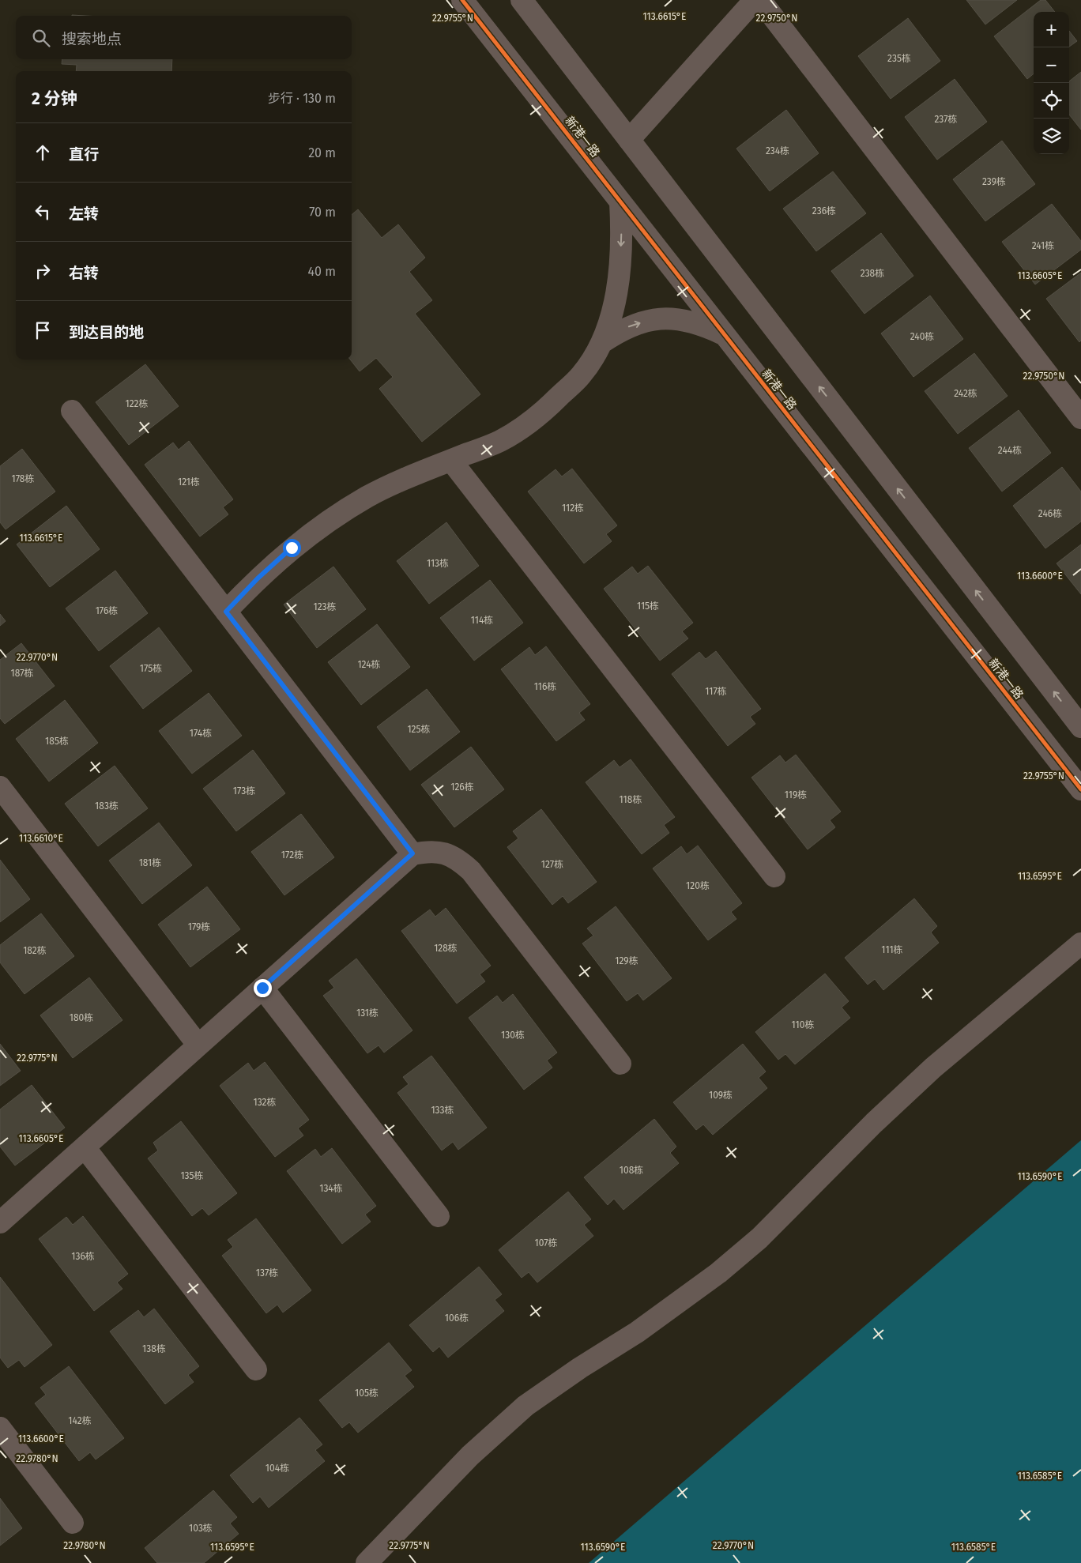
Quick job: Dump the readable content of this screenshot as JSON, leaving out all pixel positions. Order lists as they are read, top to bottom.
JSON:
{
  "streets": {
    "street": ["新港一路"]
  },
  "house_numbers": [
    "235栋",
    "237栋",
    "234栋",
    "239栋",
    "236栋",
    "241栋",
    "238栋",
    "240栋",
    "242栋",
    "122栋",
    "244栋",
    "178栋",
    "121栋",
    "112栋",
    "246栋",
    "113栋",
    "115栋",
    "123栋",
    "176栋",
    "114栋",
    "124栋",
    "175栋",
    "187栋",
    "116栋",
    "117栋",
    "125栋",
    "174栋",
    "185栋",
    "126栋",
    "173栋",
    "119栋",
    "118栋",
    "183栋",
    "172栋",
    "181栋",
    "127栋",
    "120栋",
    "179栋",
    "128栋",
    "111栋",
    "182栋",
    "129栋",
    "131栋",
    "180栋",
    "110栋",
    "130栋",
    "109栋",
    "132栋",
    "133栋",
    "108栋",
    "135栋",
    "134栋",
    "107栋",
    "136栋",
    "137栋",
    "106栋",
    "138栋",
    "105栋",
    "142栋",
    "104栋",
    "103栋"
  ],
  "page": {
    "map_buttons": ["+", "−"],
    "search": "搜索地点",
    "heading": ["2 分钟", "步行 · 130 m"],
    "list": [
      ["直行", "20 m"],
      ["左转", "70 m"],
      ["右转", "40 m"],
      "到达目的地"
    ]
  },
  "coordinates": [
    "113.6615°E",
    "22.9755°N",
    "22.9750°N",
    "113.6605°E",
    "113.6600°E",
    "22.9770°N",
    "113.6610°E",
    "113.6595°E",
    "22.9775°N",
    "113.6590°E",
    "22.9780°N",
    "113.6585°E"
  ]
}
